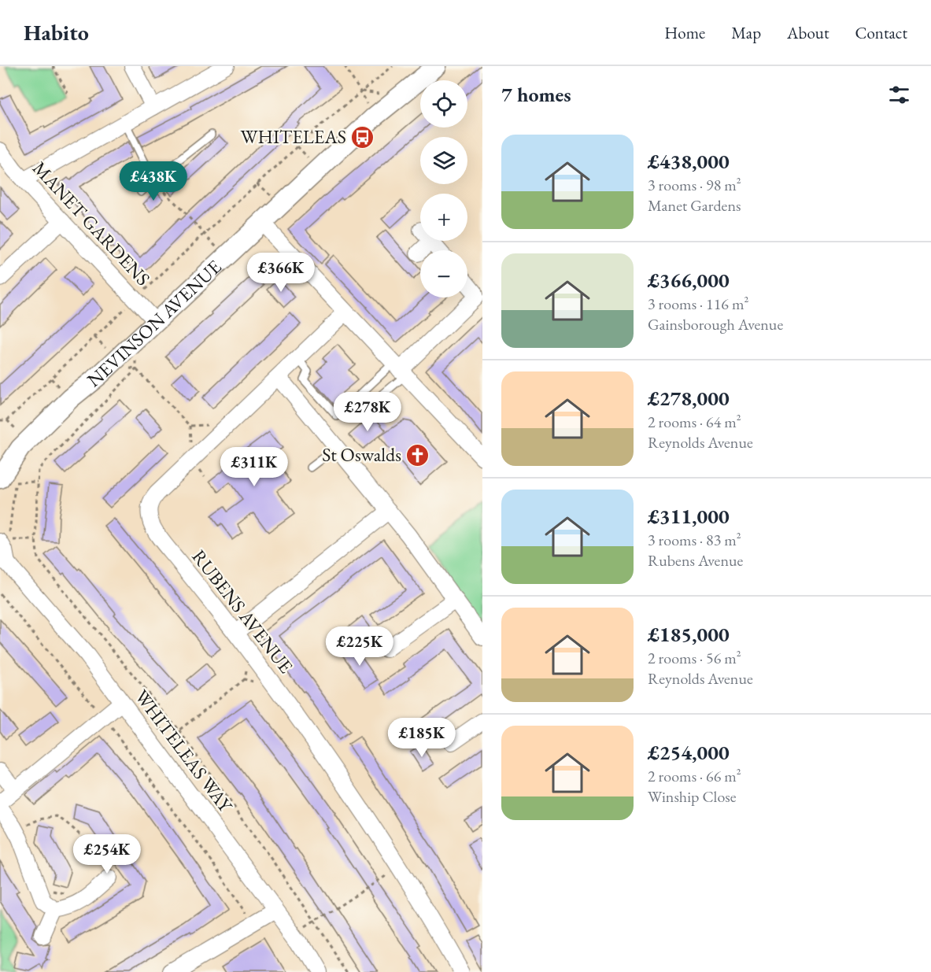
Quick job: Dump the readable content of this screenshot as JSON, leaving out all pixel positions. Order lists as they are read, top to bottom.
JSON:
{
  "streets": {
    "street": [
      "MANET GARDENS",
      "NEVINSON AVENUE",
      "RUBENS AVENUE",
      "WHITELEAS WAY"
    ]
  },
  "crossings": [
    ["MANET GARDENS", "NEVINSON AVENUE"]
  ],
  "places": {
    "bus stop": ["WHITELEAS"],
    "church": ["St Oswalds"]
  },
  "page": {
    "header": "Habito",
    "nav": [
      "Home",
      "Map",
      "About",
      "Contact"
    ],
    "heading": "7 homes",
    "map_buttons": ["+", "−"],
    "list": [
      {
        "name": "£438,000",
        "note": "3 rooms · 98 m² · Manet Gardens"
      },
      {
        "name": "£366,000",
        "note": "3 rooms · 116 m² · Gainsborough Avenue"
      },
      {
        "name": "£278,000",
        "note": "2 rooms · 64 m² · Reynolds Avenue"
      },
      {
        "name": "£311,000",
        "note": "3 rooms · 83 m² · Rubens Avenue"
      },
      {
        "name": "£185,000",
        "note": "2 rooms · 56 m² · Reynolds Avenue"
      },
      {
        "name": "£254,000",
        "note": "2 rooms · 66 m² · Winship Close"
      }
    ],
    "price": [
      "£438K",
      "£366K",
      "£278K",
      "£311K",
      "£225K",
      "£185K",
      "£254K"
    ]
  }
}
